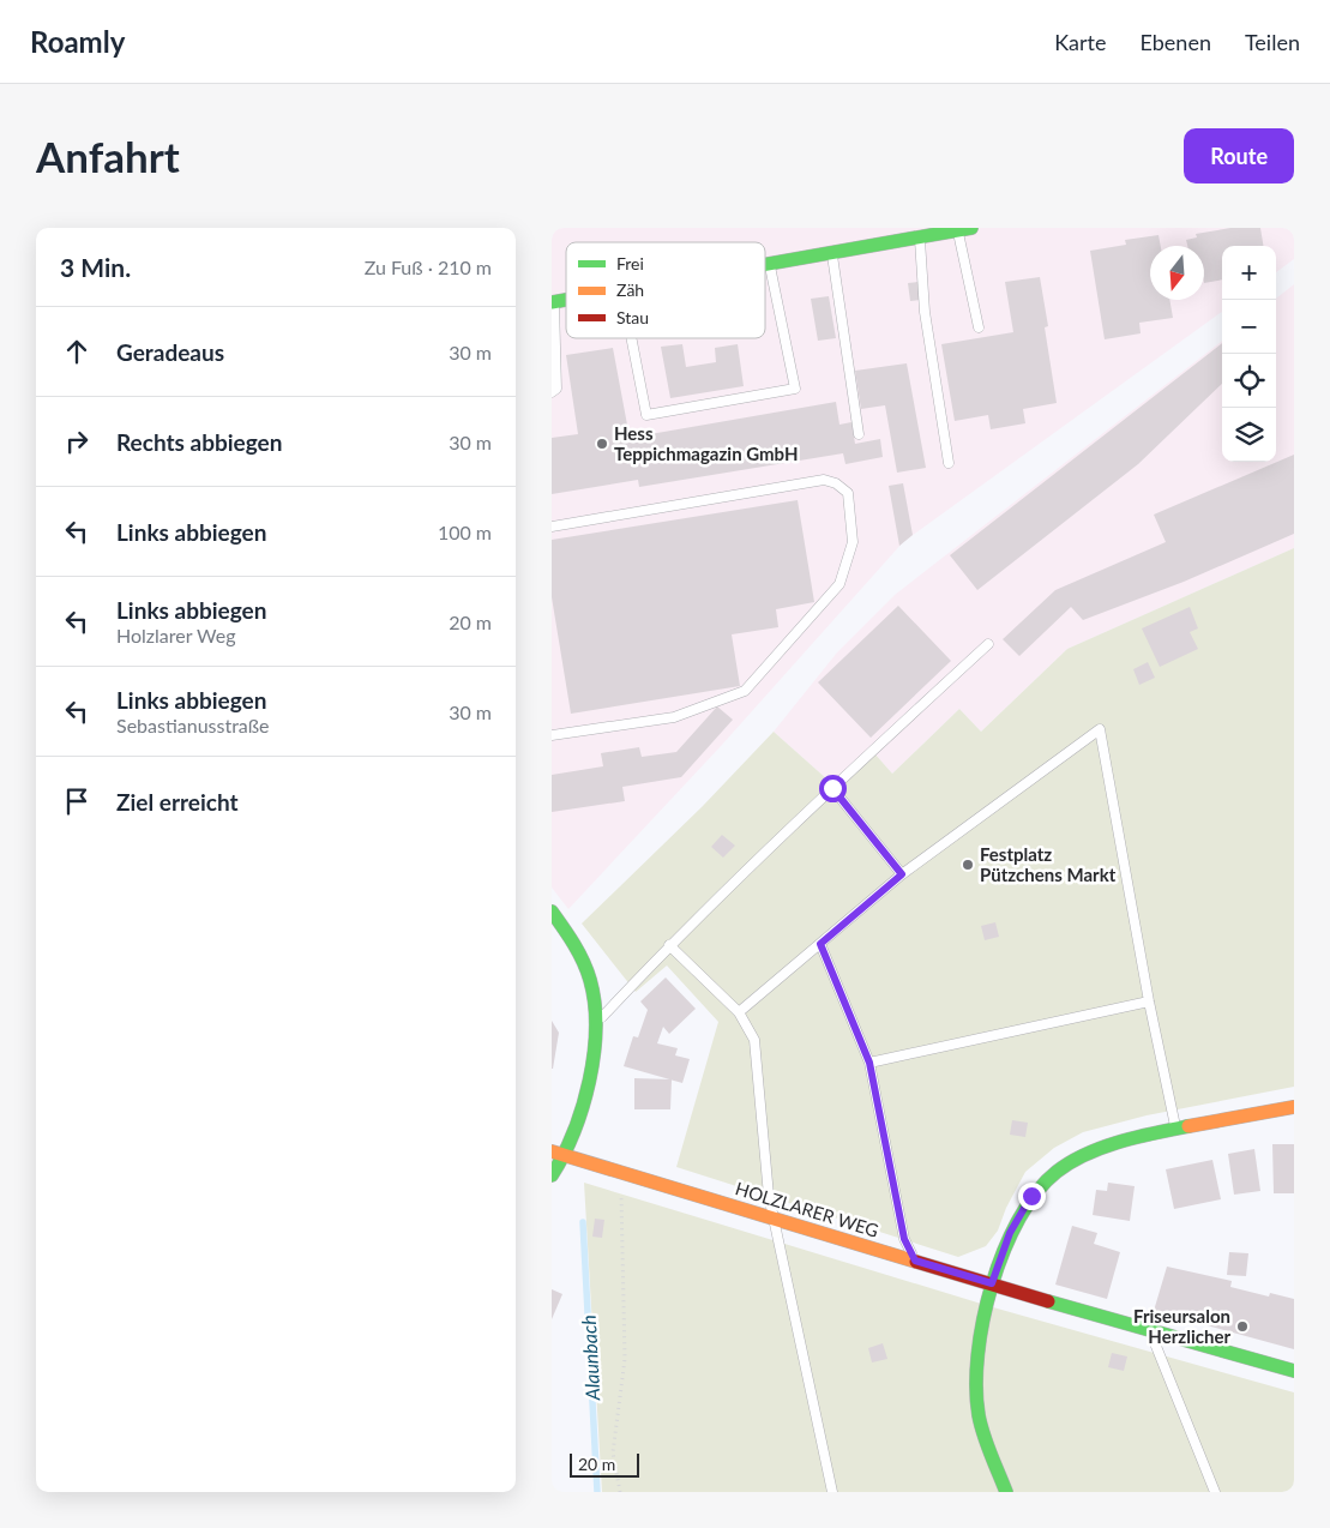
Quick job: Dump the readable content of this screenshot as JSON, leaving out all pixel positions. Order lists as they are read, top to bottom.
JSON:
{
  "streets": {
    "street": ["HOLZLARER WEG"]
  },
  "water": ["Alaunbach"],
  "places": ["Hess Teppichmagazin GmbH", "Festplatz Pützchens Markt", "Friseursalon Herzlicher"],
  "legend": ["Frei", "Zäh", "Stau"],
  "scale_bar": "20 m",
  "north": "bottom",
  "page": {
    "header": "Roamly",
    "nav": ["Karte", "Ebenen", "Teilen"],
    "buttons": "Route",
    "title": "Anfahrt",
    "heading": ["3 Min.", "Zu Fuß · 210 m"],
    "map_buttons": ["+", "−"],
    "list": [
      ["Geradeaus", "30 m"],
      ["Rechts abbiegen", "30 m"],
      ["Links abbiegen", "100 m"],
      ["Links abbiegen", "Holzlarer Weg", "20 m"],
      ["Links abbiegen", "Sebastianusstraße", "30 m"],
      "Ziel erreicht"
    ],
    "scale": "20 m"
  }
}
